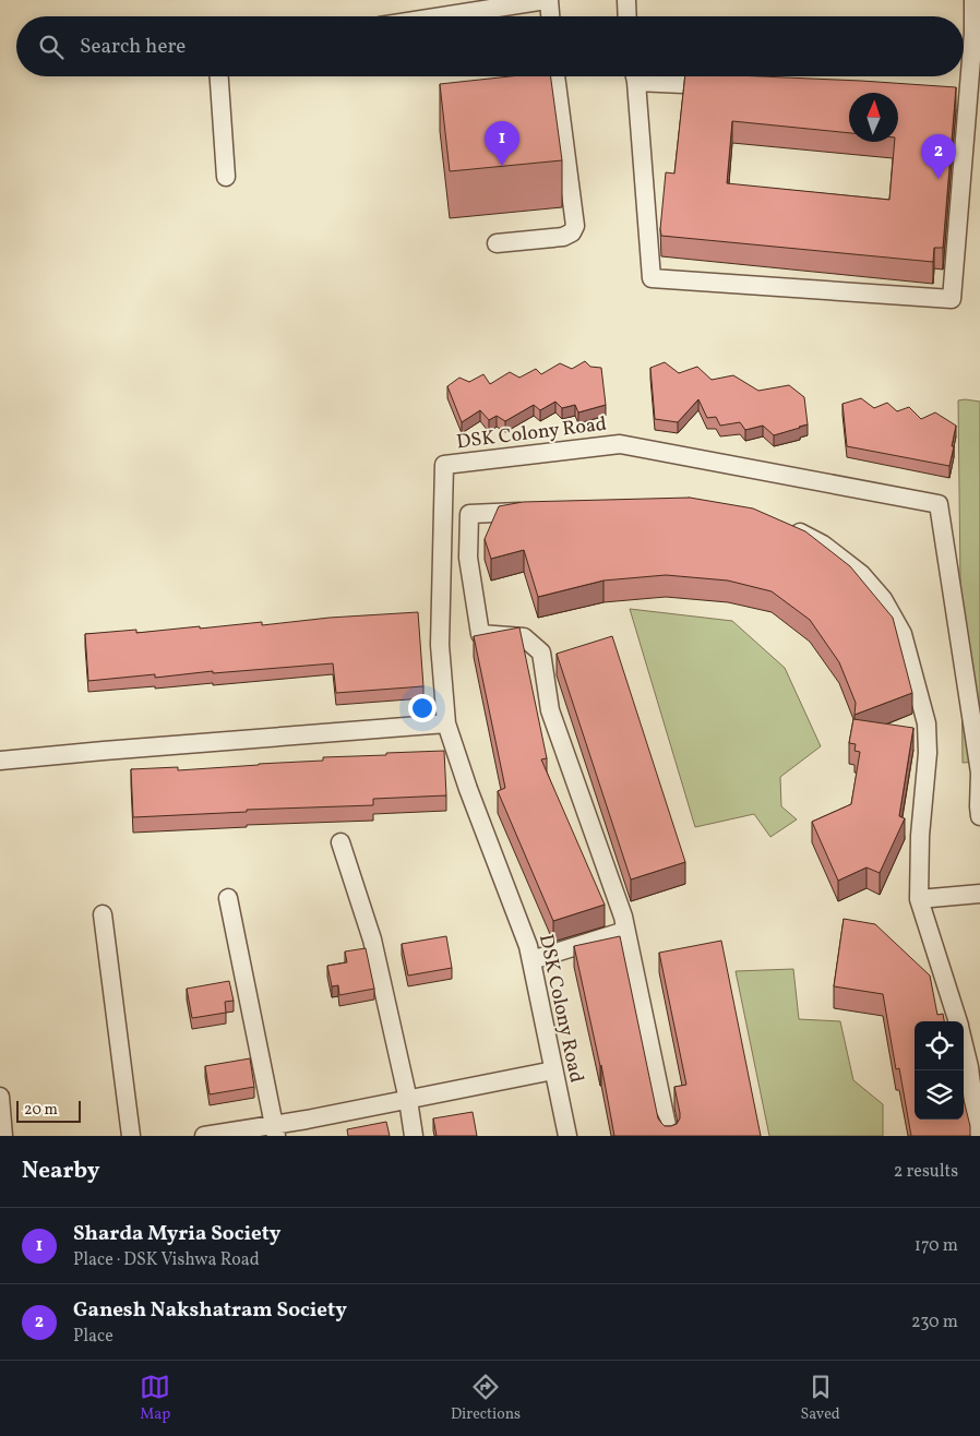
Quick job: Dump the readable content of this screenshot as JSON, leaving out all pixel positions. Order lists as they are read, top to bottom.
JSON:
{
  "streets": {
    "street": ["DSK Colony Road"]
  },
  "scale_bar": "20 m",
  "north": "top",
  "page": {
    "search": "Search here",
    "pins": ["1", "2"],
    "scale": "20 m",
    "heading": ["Nearby", "2 results"],
    "list": [
      {
        "mark": "1",
        "name": "Sharda Myria Society",
        "note": "Place · DSK Vishwa Road",
        "value": "170 m"
      },
      {
        "mark": "2",
        "name": "Ganesh Nakshatram Society",
        "note": "Place",
        "value": "230 m"
      }
    ],
    "nav": ["Map", "Directions", "Saved"]
  }
}
